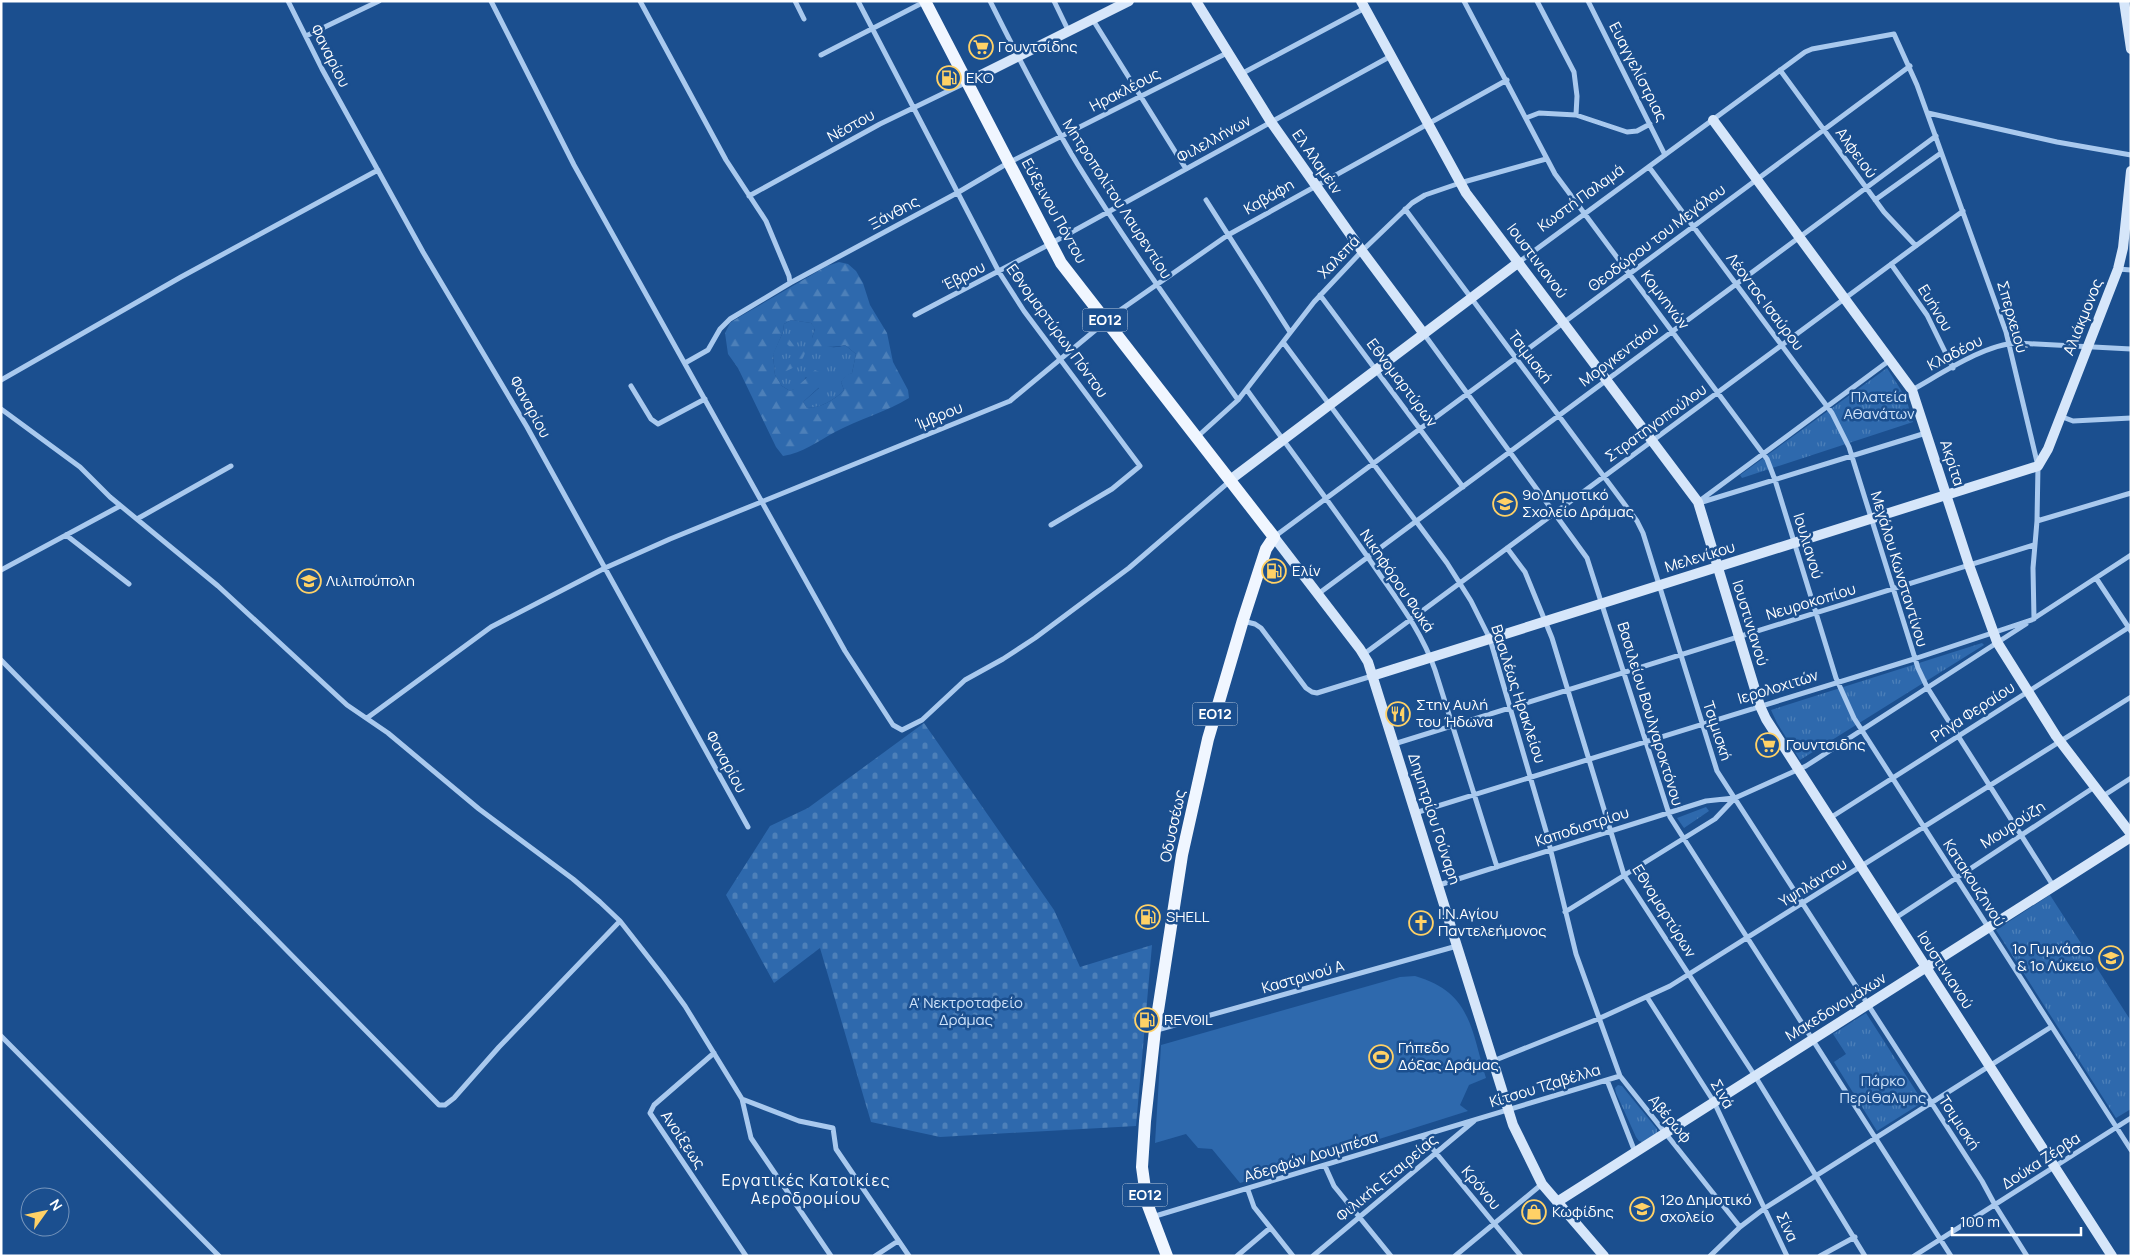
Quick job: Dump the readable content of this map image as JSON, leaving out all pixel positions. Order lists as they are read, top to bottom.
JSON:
{
  "streets": {
    "main road": ["Εύξεινου Πόντου", "ΕΟ12", "Οδυσσέως"],
    "street": [
      "Φαναρίου",
      "Ευαγγελίστριας",
      "Ηρακλέους",
      "Νέστου",
      "Φιλελλήνων",
      "Αλφειού",
      "Ελ Αλαμέιν",
      "Καβάφη",
      "Κωστή Παλαμά",
      "Μητροπολίτου Λαυρεντίου",
      "Ξάνθης",
      "Θεοδώρου του Μεγάλου",
      "Χαλεπά",
      "Ιουστινιανού",
      "Έβρου",
      "Κομνηνών",
      "Λέοντος Ισαύρου",
      "Ευήνου",
      "Σπερχειού",
      "Αλιάκμονος",
      "Εθνομαρτύρων Πόντου",
      "Κλαδέου",
      "Μοργκεντάου",
      "Τσιμισκή",
      "Εθνομαρτύρων",
      "Ίμβρου",
      "Στρατηγοπούλου",
      "Ακρίτα",
      "Ιουλιανού",
      "Μελενίκου",
      "Μεγάλου Κωνσταντίνου",
      "Νικηφόρου Φωκά",
      "Νευροκοπίου",
      "Ιερολοχιτών",
      "Βασιλέως Ηρακλείου",
      "Ρήγα Φεραίου",
      "Βασιλείου Βουλγαροκτόνου",
      "Δημητρίου Γούναρη",
      "Μουρούζη",
      "Καποδιστρίου",
      "Υψηλάντου",
      "Κατακουζηνού",
      "Καστρινού Α",
      "Μακεδονομάχων",
      "Κίτσου Τζαβέλλα",
      "Σινά",
      "Αβέρωφ",
      "Ανοίξεως",
      "Αδερφών Δουμπέσα",
      "Δούκα Ζέρβα",
      "Φιλικής Εταιρείας",
      "Κρόνου",
      "Σίνα"
    ]
  },
  "crossings": [
    ["Φαναρίου", "Ίμβρου"],
    ["Ευαγγελίστριας", "Κωστή Παλαμά"],
    ["Ηρακλέους", "Ελ Αλαμέιν"],
    ["Ηρακλέους", "Μητροπολίτου Λαυρεντίου"],
    ["Ηρακλέους", "Εύξεινου Πόντου"],
    ["Ηρακλέους", "Ξάνθης"],
    ["Νέστου", "Εύξεινου Πόντου"],
    ["Νέστου", "Εθνομαρτύρων Πόντου"],
    ["Φιλελλήνων", "Ελ Αλαμέιν"],
    ["Φιλελλήνων", "Μητροπολίτου Λαυρεντίου"],
    ["Φιλελλήνων", "Εύξεινου Πόντου"],
    ["Φιλελλήνων", "Ιουστινιανού"],
    ["Φιλελλήνων", "Έβρου"],
    ["Αλφειού", "Κωστή Παλαμά"],
    ["Αλφειού", "Θεοδώρου του Μεγάλου"],
    ["Αλφειού", "Μοργκεντάου"],
    ["Αλφειού", "Στρατηγοπούλου"],
    ["Ελ Αλαμέιν", "Καβάφη"],
    ["Ελ Αλαμέιν", "Κωστή Παλαμά"],
    ["Ελ Αλαμέιν", "Χαλεπά"],
    ["Ελ Αλαμέιν", "Βασιλείου Βουλγαροκτόνου"],
    ["Καβάφη", "Μητροπολίτου Λαυρεντίου"],
    ["Καβάφη", "Εύξεινου Πόντου"],
    ["Καβάφη", "Ιουστινιανού"],
    ["Καβάφη", "Κομνηνών"],
    ["Καβάφη", "Ίμβρου"],
    ["Κωστή Παλαμά", "Εύξεινου Πόντου"],
    ["Κωστή Παλαμά", "Ιουστινιανού"],
    ["Κωστή Παλαμά", "Κομνηνών"],
    ["Κωστή Παλαμά", "Λέοντος Ισαύρου"],
    ["Κωστή Παλαμά", "Σπερχειού"],
    ["Κωστή Παλαμά", "Τσιμισκή"],
    ["Κωστή Παλαμά", "Εθνομαρτύρων"],
    ["Κωστή Παλαμά", "Ακρίτα"],
    ["Κωστή Παλαμά", "Νικηφόρου Φωκά"],
    ["Κωστή Παλαμά", "Βασιλέως Ηρακλείου"],
    ["Κωστή Παλαμά", "Βασιλείου Βουλγαροκτόνου"],
    ["Μητροπολίτου Λαυρεντίου", "Χαλεπά"],
    ["Εύξεινου Πόντου", "Ξάνθης"],
    ["Εύξεινου Πόντου", "Θεοδώρου του Μεγάλου"],
    ["Εύξεινου Πόντου", "Χαλεπά"],
    ["Εύξεινου Πόντου", "Έβρου"],
    ["Εύξεινου Πόντου", "Ίμβρου"],
    ["Εύξεινου Πόντου", "Δημητρίου Γούναρη"],
    ["Εύξεινου Πόντου", "Οδυσσέως"],
    ["Ξάνθης", "Εθνομαρτύρων Πόντου"],
    ["Θεοδώρου του Μεγάλου", "Ιουστινιανού"],
    ["Θεοδώρου του Μεγάλου", "Κομνηνών"],
    ["Θεοδώρου του Μεγάλου", "Λέοντος Ισαύρου"],
    ["Θεοδώρου του Μεγάλου", "Σπερχειού"],
    ["Θεοδώρου του Μεγάλου", "Τσιμισκή"],
    ["Θεοδώρου του Μεγάλου", "Εθνομαρτύρων"],
    ["Θεοδώρου του Μεγάλου", "Ακρίτα"],
    ["Θεοδώρου του Μεγάλου", "Νικηφόρου Φωκά"],
    ["Θεοδώρου του Μεγάλου", "Βασιλέως Ηρακλείου"],
    ["Θεοδώρου του Μεγάλου", "Βασιλείου Βουλγαροκτόνου"],
    ["Θεοδώρου του Μεγάλου", "Δημητρίου Γούναρη"],
    ["Θεοδώρου του Μεγάλου", "Οδυσσέως"],
    ["Χαλεπά", "Ιουστινιανού"],
    ["Χαλεπά", "Κομνηνών"],
    ["Χαλεπά", "Τσιμισκή"],
    ["Χαλεπά", "Εθνομαρτύρων"],
    ["Χαλεπά", "Νικηφόρου Φωκά"],
    ["Χαλεπά", "Βασιλέως Ηρακλείου"],
    ["Ιουστινιανού", "Μοργκεντάου"],
    ["Ιουστινιανού", "Στρατηγοπούλου"],
    ["Ιουστινιανού", "Μελενίκου"],
    ["Ιουστινιανού", "Νευροκοπίου"],
    ["Ιουστινιανού", "Ιερολοχιτών"],
    ["Ιουστινιανού", "Ρήγα Φεραίου"],
    ["Ιουστινιανού", "Μουρούζη"],
    ["Ιουστινιανού", "Υψηλάντου"],
    ["Ιουστινιανού", "Μακεδονομάχων"],
    ["Ιουστινιανού", "Δούκα Ζέρβα"],
    ["Έβρου", "Εθνομαρτύρων Πόντου"],
    ["Κομνηνών", "Μοργκεντάου"],
    ["Κομνηνών", "Στρατηγοπούλου"],
    ["Κομνηνών", "Ιουλιανού"],
    ["Λέοντος Ισαύρου", "Μοργκεντάου"],
    ["Λέοντος Ισαύρου", "Στρατηγοπούλου"],
    ["Λέοντος Ισαύρου", "Μεγάλου Κωνσταντίνου"],
    ["Ευήνου", "Κλαδέου"],
    ["Ευήνου", "Στρατηγοπούλου"],
    ["Σπερχειού", "Αλιάκμονος"],
    ["Σπερχειού", "Κλαδέου"],
    ["Σπερχειού", "Μοργκεντάου"],
    ["Σπερχειού", "Στρατηγοπούλου"],
    ["Σπερχειού", "Μελενίκου"],
    ["Σπερχειού", "Νευροκοπίου"],
    ["Σπερχειού", "Ιερολοχιτών"],
    ["Αλιάκμονος", "Κλαδέου"],
    ["Αλιάκμονος", "Μελενίκου"],
    ["ΕΟ12", "Οδυσσέως"],
    ["ΕΟ12", "Αδερφών Δουμπέσα"],
    ["Εθνομαρτύρων Πόντου", "Ίμβρου"],
    ["Κλαδέου", "Ακρίτα"],
    ["Μοργκεντάου", "Τσιμισκή"],
    ["Μοργκεντάου", "Εθνομαρτύρων"],
    ["Μοργκεντάου", "Ακρίτα"],
    ["Μοργκεντάου", "Νικηφόρου Φωκά"],
    ["Μοργκεντάου", "Βασιλέως Ηρακλείου"],
    ["Μοργκεντάου", "Βασιλείου Βουλγαροκτόνου"],
    ["Μοργκεντάου", "Δημητρίου Γούναρη"],
    ["Τσιμισκή", "Στρατηγοπούλου"],
    ["Τσιμισκή", "Μελενίκου"],
    ["Τσιμισκή", "Νευροκοπίου"],
    ["Τσιμισκή", "Ιερολοχιτών"],
    ["Τσιμισκή", "Καποδιστρίου"],
    ["Τσιμισκή", "Υψηλάντου"],
    ["Τσιμισκή", "Μακεδονομάχων"],
    ["Τσιμισκή", "Δούκα Ζέρβα"],
    ["Εθνομαρτύρων", "Στρατηγοπούλου"],
    ["Εθνομαρτύρων", "Μελενίκου"],
    ["Εθνομαρτύρων", "Νευροκοπίου"],
    ["Εθνομαρτύρων", "Ιερολοχιτών"],
    ["Εθνομαρτύρων", "Καποδιστρίου"],
    ["Εθνομαρτύρων", "Υψηλάντου"],
    ["Εθνομαρτύρων", "Μακεδονομάχων"],
    ["Στρατηγοπούλου", "Ακρίτα"],
    ["Στρατηγοπούλου", "Νικηφόρου Φωκά"],
    ["Στρατηγοπούλου", "Βασιλέως Ηρακλείου"],
    ["Στρατηγοπούλου", "Βασιλείου Βουλγαροκτόνου"],
    ["Στρατηγοπούλου", "Δημητρίου Γούναρη"],
    ["Ακρίτα", "Μελενίκου"],
    ["Ακρίτα", "Νευροκοπίου"],
    ["Ακρίτα", "Ιερολοχιτών"],
    ["Ακρίτα", "Ρήγα Φεραίου"],
    ["Ακρίτα", "Μουρούζη"],
    ["Ακρίτα", "Υψηλάντου"],
    ["Ακρίτα", "Μακεδονομάχων"],
    ["Ιουλιανού", "Μελενίκου"],
    ["Ιουλιανού", "Νευροκοπίου"],
    ["Ιουλιανού", "Ιερολοχιτών"],
    ["Ιουλιανού", "Κατακουζηνού"],
    ["Μελενίκου", "Μεγάλου Κωνσταντίνου"],
    ["Μελενίκου", "Νικηφόρου Φωκά"],
    ["Μελενίκου", "Βασιλέως Ηρακλείου"],
    ["Μελενίκου", "Βασιλείου Βουλγαροκτόνου"],
    ["Μελενίκου", "Δημητρίου Γούναρη"],
    ["Μεγάλου Κωνσταντίνου", "Νευροκοπίου"],
    ["Μεγάλου Κωνσταντίνου", "Ιερολοχιτών"],
    ["Μεγάλου Κωνσταντίνου", "Ρήγα Φεραίου"],
    ["Μεγάλου Κωνσταντίνου", "Μουρούζη"],
    ["Μεγάλου Κωνσταντίνου", "Υψηλάντου"],
    ["Μεγάλου Κωνσταντίνου", "Μακεδονομάχων"],
    ["Νικηφόρου Φωκά", "Νευροκοπίου"],
    ["Νικηφόρου Φωκά", "Ιερολοχιτών"],
    ["Νικηφόρου Φωκά", "Καποδιστρίου"],
    ["Νευροκοπίου", "Βασιλέως Ηρακλείου"],
    ["Νευροκοπίου", "Βασιλείου Βουλγαροκτόνου"],
    ["Νευροκοπίου", "Δημητρίου Γούναρη"],
    ["Ιερολοχιτών", "Βασιλέως Ηρακλείου"],
    ["Ιερολοχιτών", "Βασιλείου Βουλγαροκτόνου"],
    ["Ιερολοχιτών", "Δημητρίου Γούναρη"],
    ["Ιερολοχιτών", "Καποδιστρίου"],
    ["Ιερολοχιτών", "Κατακουζηνού"],
    ["Βασιλέως Ηρακλείου", "Καποδιστρίου"],
    ["Βασιλέως Ηρακλείου", "Υψηλάντου"],
    ["Βασιλέως Ηρακλείου", "Αβέρωφ"],
    ["Ρήγα Φεραίου", "Κατακουζηνού"],
    ["Βασιλείου Βουλγαροκτόνου", "Καποδιστρίου"],
    ["Βασιλείου Βουλγαροκτόνου", "Υψηλάντου"],
    ["Βασιλείου Βουλγαροκτόνου", "Μακεδονομάχων"],
    ["Βασιλείου Βουλγαροκτόνου", "Δούκα Ζέρβα"],
    ["Δημητρίου Γούναρη", "Οδυσσέως"],
    ["Δημητρίου Γούναρη", "Καποδιστρίου"],
    ["Δημητρίου Γούναρη", "Υψηλάντου"],
    ["Δημητρίου Γούναρη", "Καστρινού Α"],
    ["Δημητρίου Γούναρη", "Μακεδονομάχων"],
    ["Δημητρίου Γούναρη", "Κίτσου Τζαβέλλα"],
    ["Μουρούζη", "Κατακουζηνού"],
    ["Οδυσσέως", "Καστρινού Α"],
    ["Οδυσσέως", "Αδερφών Δουμπέσα"],
    ["Υψηλάντου", "Κατακουζηνού"],
    ["Υψηλάντου", "Σινά"],
    ["Υψηλάντου", "Αβέρωφ"],
    ["Κατακουζηνού", "Μακεδονομάχων"],
    ["Κατακουζηνού", "Δούκα Ζέρβα"],
    ["Μακεδονομάχων", "Σινά"],
    ["Μακεδονομάχων", "Αβέρωφ"],
    ["Κίτσου Τζαβέλλα", "Αβέρωφ"],
    ["Κίτσου Τζαβέλλα", "Αδερφών Δουμπέσα"],
    ["Κίτσου Τζαβέλλα", "Φιλικής Εταιρείας"],
    ["Σινά", "Σίνα"],
    ["Αδερφών Δουμπέσα", "Φιλικής Εταιρείας"],
    ["Αδερφών Δουμπέσα", "Κρόνου"],
    ["Φιλικής Εταιρείας", "Κρόνου"]
  ],
  "districts": ["Εργατικές Κατοικίες Αεροδρομίου"],
  "parks": ["Πλατεία Αθανάτων", "Α' Νεκτροταφείο Δράμας", "Πάρκο Περίθαλψης"],
  "places": {
    "supermarket": ["Γουντσίδης", "Γουντσιδης"],
    "fuel station": [
      "EKO",
      "Ελίν",
      "SHELL",
      "REVOIL"
    ],
    "school or university": [
      "9ο Δημοτικό Σχολείο Δράμας",
      "Λιλιπούπολη",
      "1o Γυμνάσιο & 1ο Λύκειο",
      "12ο Δημοτικό σχολείο"
    ],
    "restaurant": ["Στην Αυλή του Ήδωνα"],
    "church": ["Ι.Ν.Αγίου Παντελεήμονος"],
    "sports": ["Γήπεδο Δόξας Δράμας"],
    "shop": ["Κωφίδης"]
  },
  "scale_bar": "100 m",
  "north": "top right"
}
